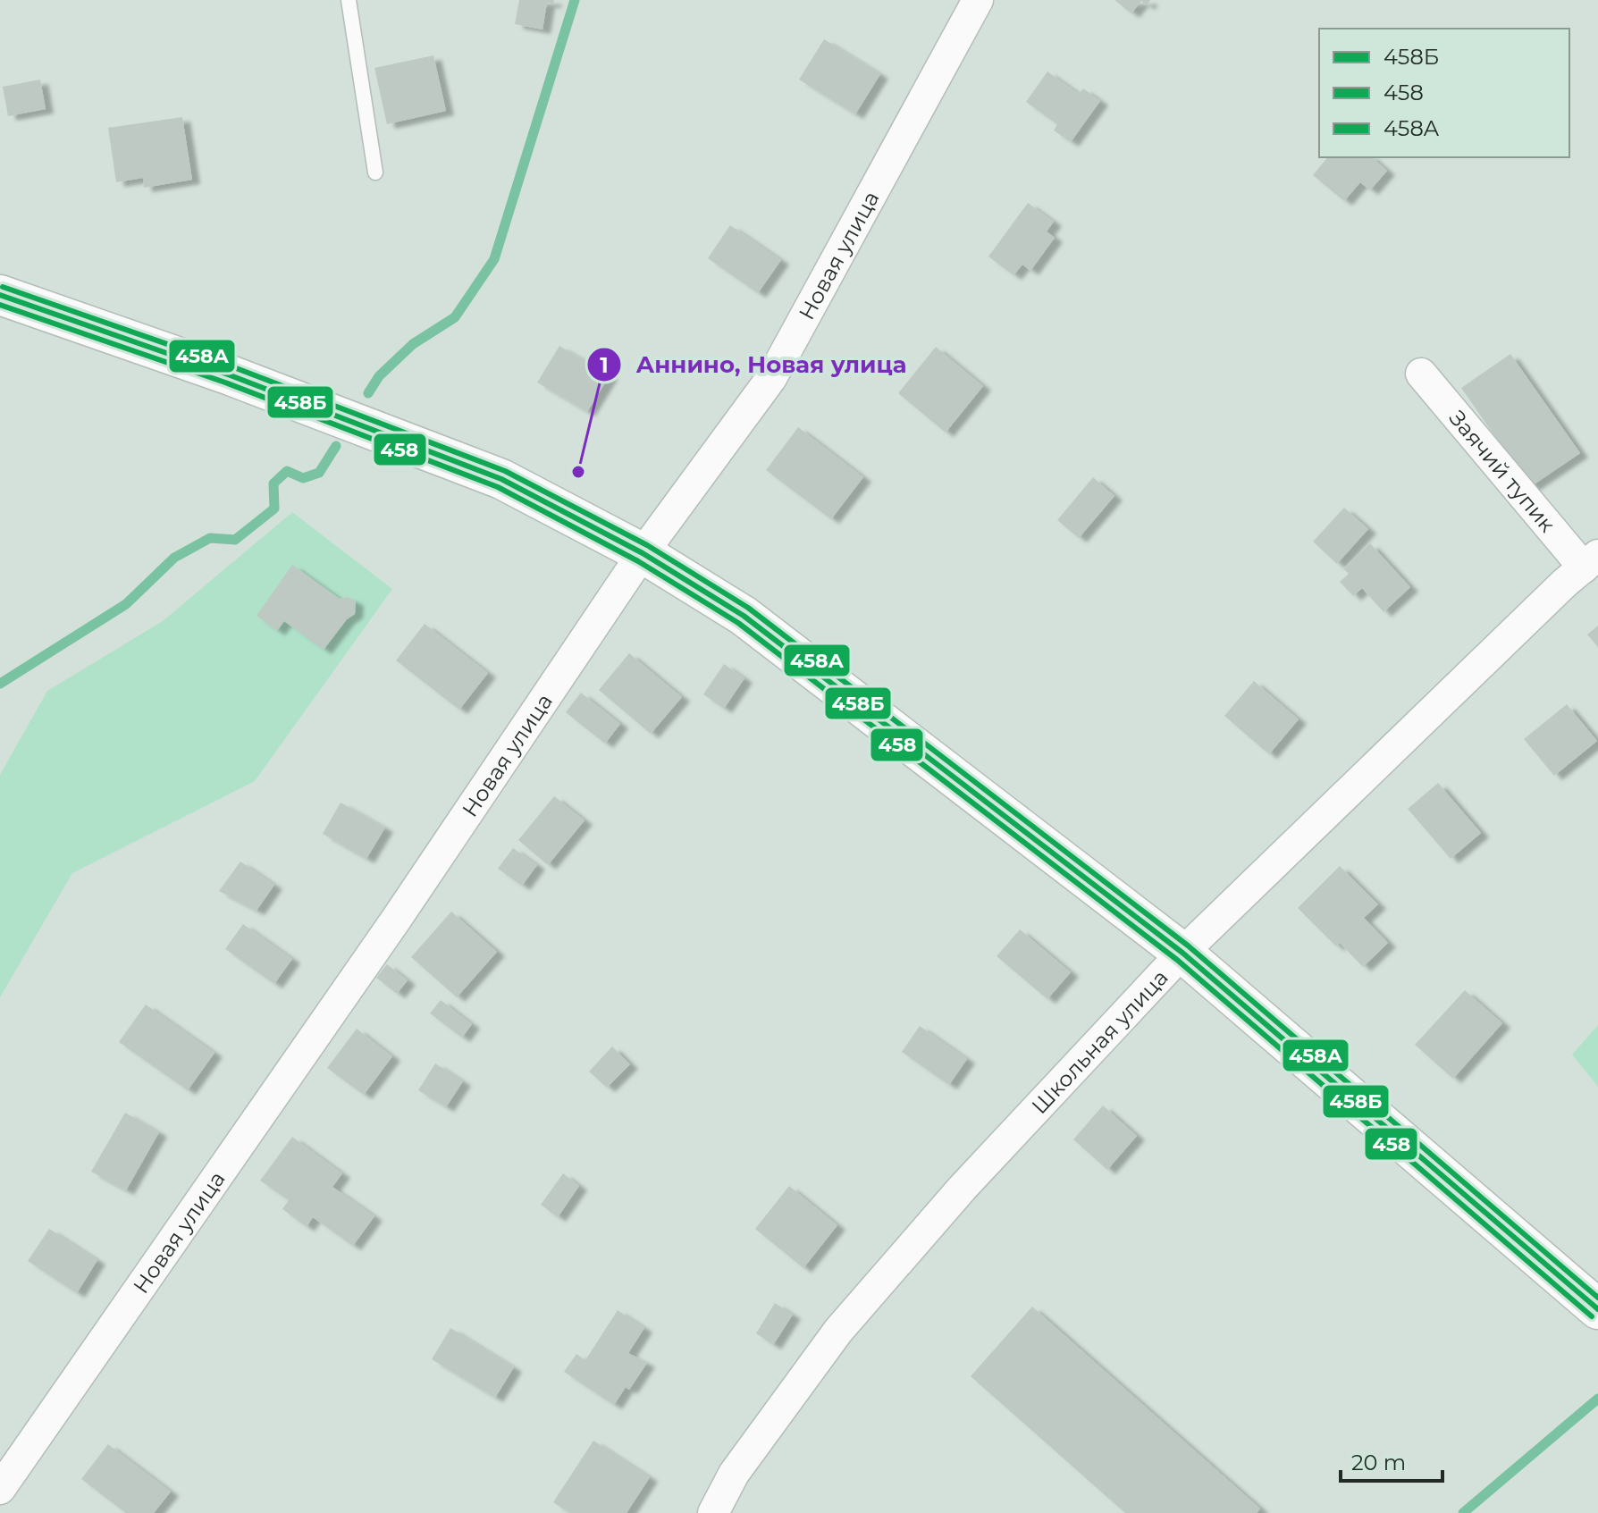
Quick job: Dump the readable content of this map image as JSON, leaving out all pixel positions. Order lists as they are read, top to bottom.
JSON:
{
  "streets": {
    "street": ["Новая улица", "Заячий тупик", "Школьная улица"]
  },
  "crossings": [
    ["Заячий тупик", "Школьная улица"]
  ],
  "places": ["Аннино, Новая улица"],
  "lines": ["transit line 458А", "transit line 458Б", "transit line 458"],
  "legend": ["458Б", "458", "458А"],
  "scale_bar": "20 m"
}
